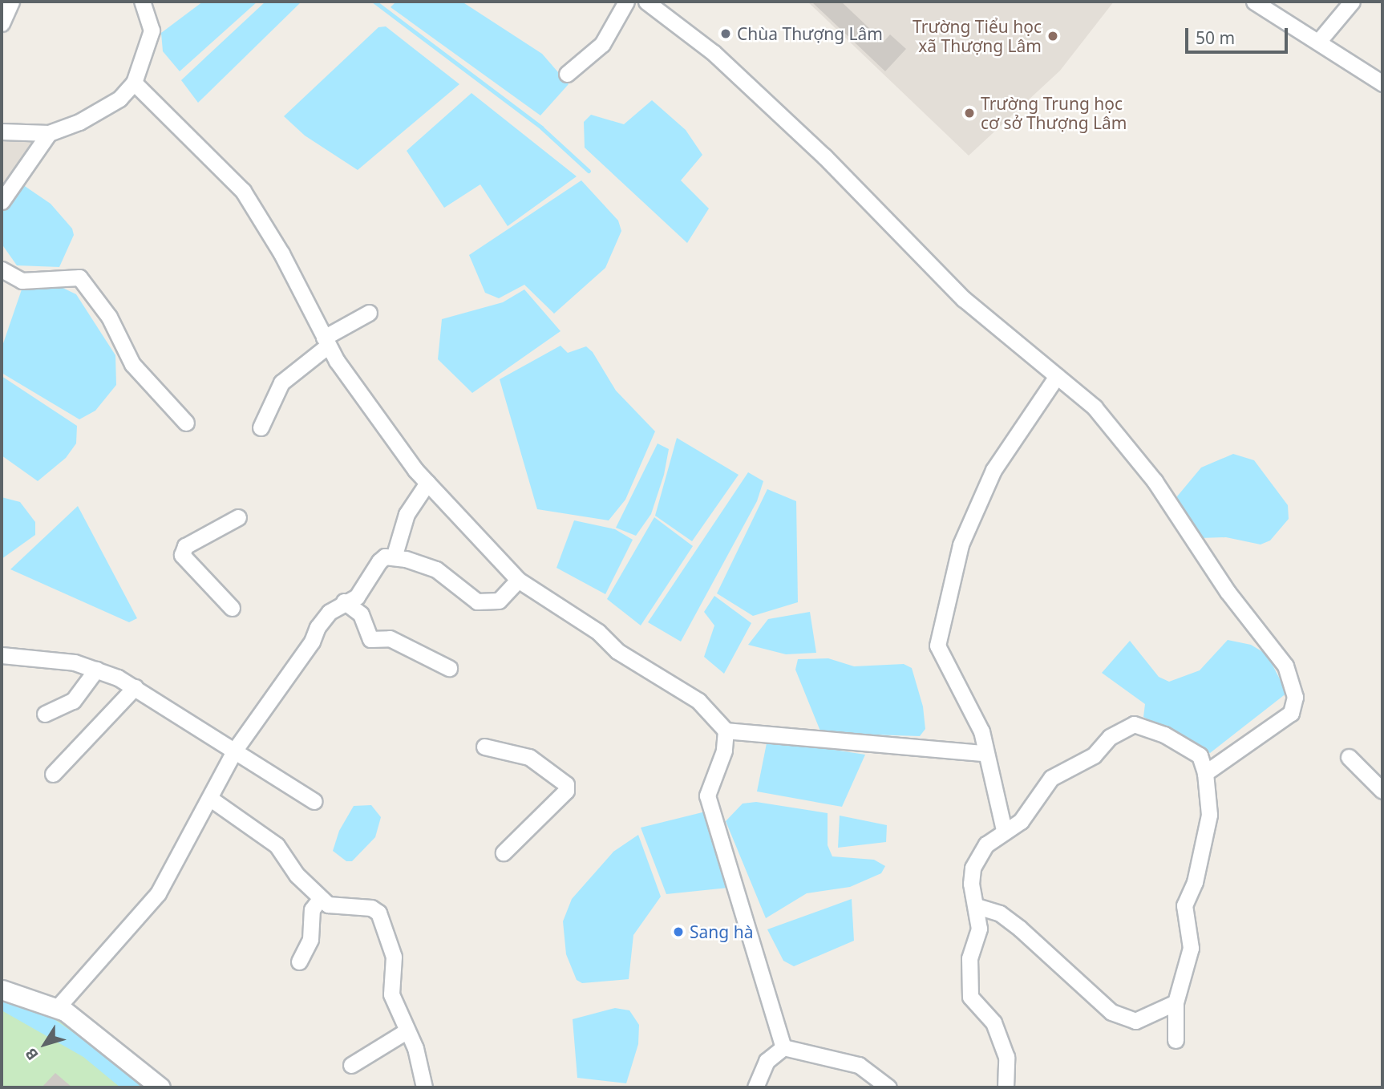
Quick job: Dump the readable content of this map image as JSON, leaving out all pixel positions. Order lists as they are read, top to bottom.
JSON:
{
  "places": [
    "Chùa Thượng Lâm",
    "Trường Tiểu học xã Thượng Lâm",
    "Trường Trung học cơ sở Thượng Lâm",
    "Sang hà"
  ],
  "scale_bar": "50 m",
  "north": "bottom left"
}
